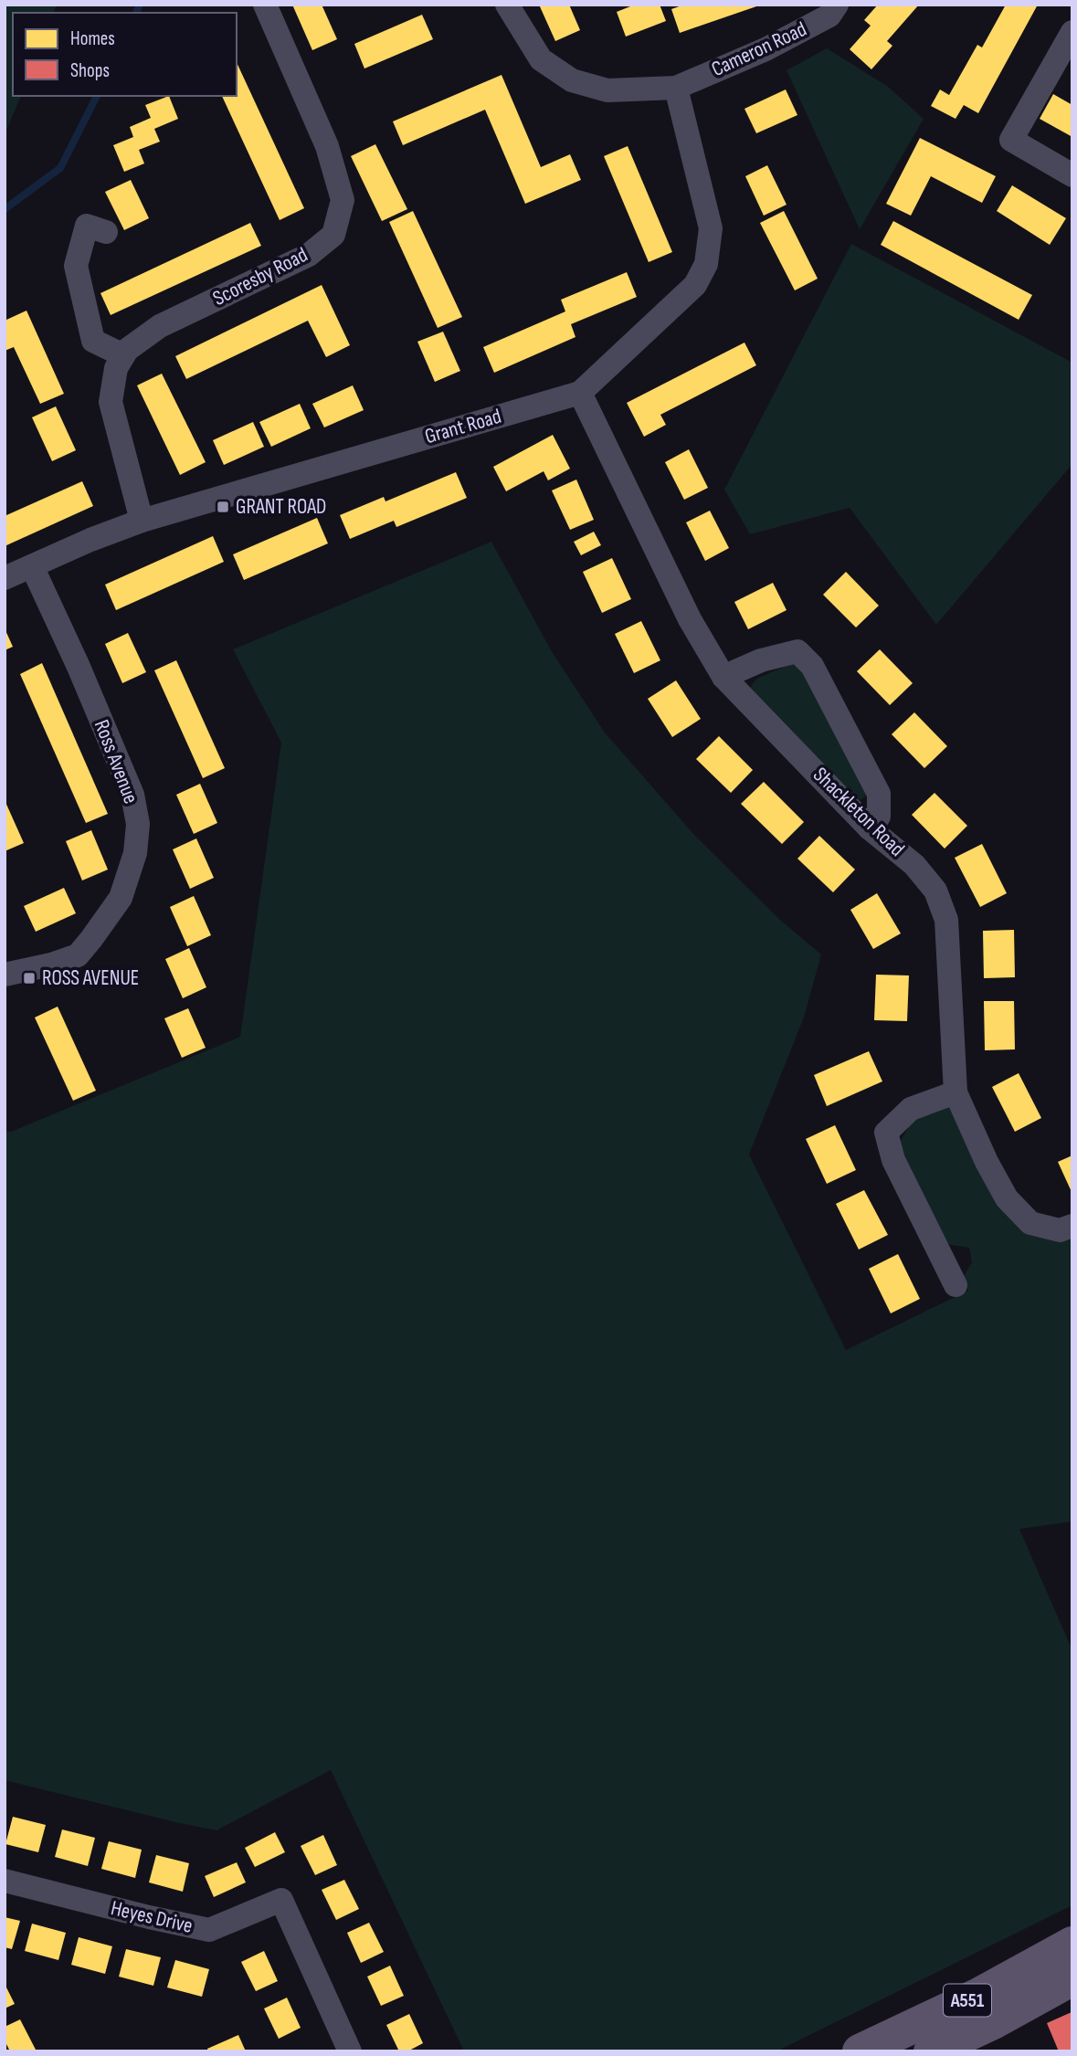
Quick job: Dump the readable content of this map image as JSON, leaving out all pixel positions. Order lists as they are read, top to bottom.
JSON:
{
  "streets": {
    "main road": ["A551"],
    "street": [
      "Cameron Road",
      "Scoresby Road",
      "Grant Road",
      "Ross Avenue",
      "Shackleton Road",
      "Heyes Drive"
    ]
  },
  "crossings": [
    ["Cameron Road", "Grant Road"],
    ["Grant Road", "Ross Avenue"],
    ["Grant Road", "Shackleton Road"]
  ],
  "places": {
    "transit": ["GRANT ROAD", "ROSS AVENUE"]
  },
  "legend": ["Homes", "Shops"]
}
